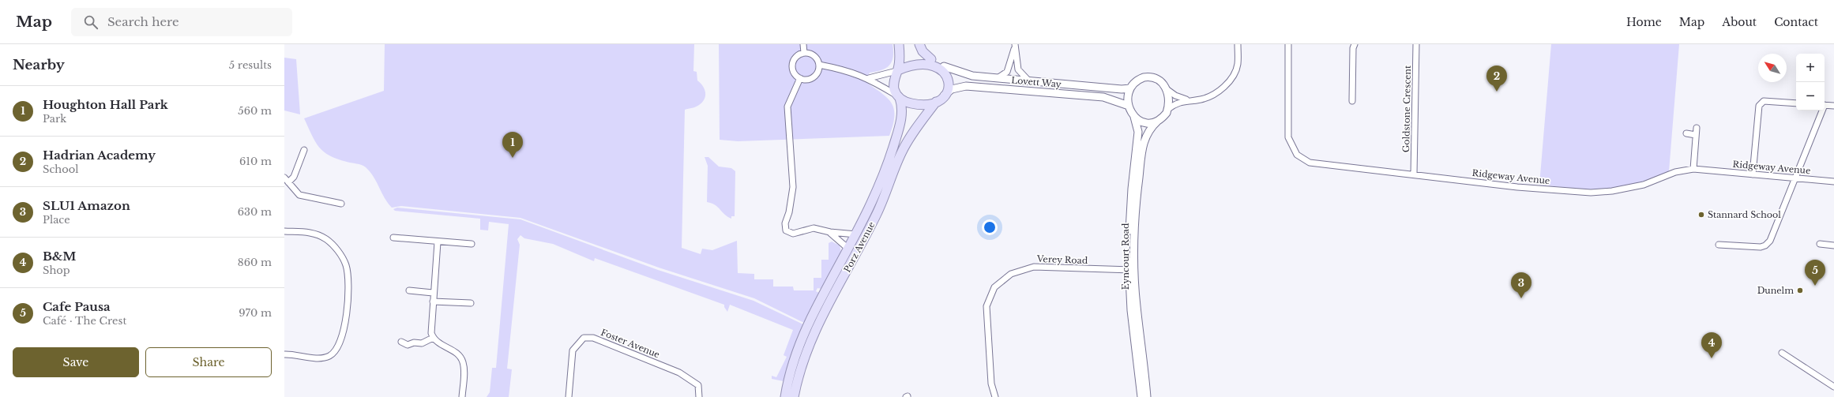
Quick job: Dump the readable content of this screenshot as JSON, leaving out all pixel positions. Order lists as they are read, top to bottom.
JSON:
{
  "streets": {
    "main road": ["Porz Avenue"],
    "street": [
      "Lovett Way",
      "Goldstone Crescent",
      "Ridgeway Avenue",
      "Eyncourt Road",
      "Verey Road",
      "Foster Avenue"
    ]
  },
  "crossings": [
    ["Lovett Way", "Porz Avenue"],
    ["Lovett Way", "Eyncourt Road"],
    ["Goldstone Crescent", "Ridgeway Avenue"],
    ["Eyncourt Road", "Verey Road"]
  ],
  "places": ["Stannard School", "Dunelm"],
  "north": "top left",
  "page": {
    "header": "Map",
    "search": "Search here",
    "nav": [
      "Home",
      "Map",
      "About",
      "Contact"
    ],
    "heading": ["Nearby", "5 results"],
    "map_buttons": ["+", "−"],
    "pins": [
      "2",
      "1",
      "5",
      "3",
      "4"
    ],
    "list": [
      {
        "mark": "1",
        "name": "Houghton Hall Park",
        "note": "Park",
        "value": "560 m"
      },
      {
        "mark": "2",
        "name": "Hadrian Academy",
        "note": "School",
        "value": "610 m"
      },
      {
        "mark": "3",
        "name": "SLU1 Amazon",
        "note": "Place",
        "value": "630 m"
      },
      {
        "mark": "4",
        "name": "B&M",
        "note": "Shop",
        "value": "860 m"
      },
      {
        "mark": "5",
        "name": "Cafe Pausa",
        "note": "Café · The Crest",
        "value": "970 m"
      }
    ],
    "buttons": ["Save", "Share"]
  }
}
